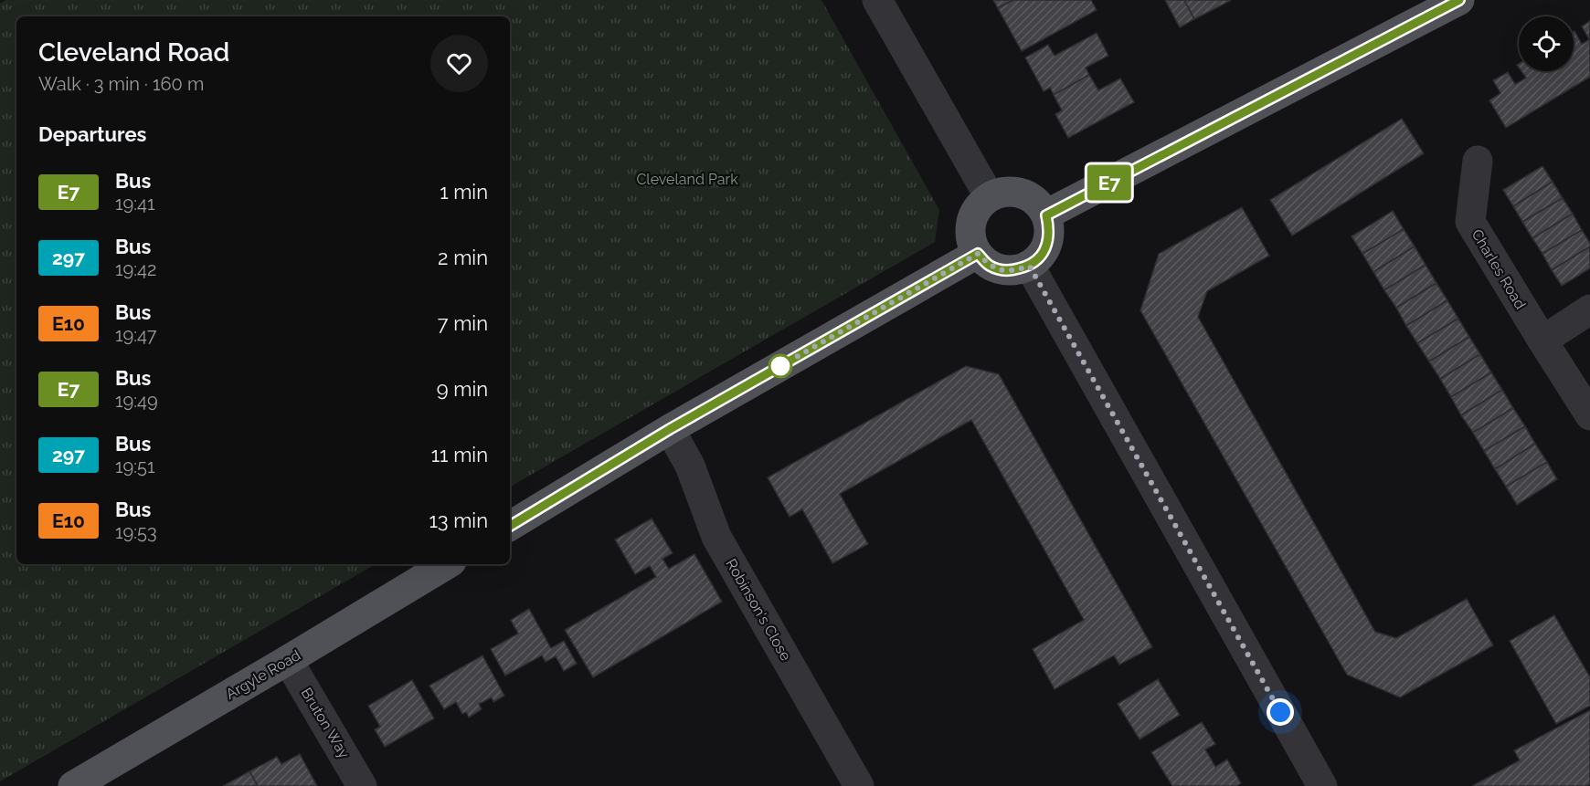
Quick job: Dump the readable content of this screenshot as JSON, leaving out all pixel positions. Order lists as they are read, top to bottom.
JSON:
{
  "streets": {
    "main road": ["Argyle Road"],
    "street": ["Charles Road", "Robinson's Close", "Bruton Way"]
  },
  "crossings": [
    ["Argyle Road", "Bruton Way"]
  ],
  "parks": ["Cleveland Park"],
  "lines": ["bus line E7"],
  "page": {
    "on_map": "E7",
    "heading": [
      ["Cleveland Road", "Walk · 3 min · 160 m"],
      "Departures"
    ],
    "list": [
      {
        "mark": "E7",
        "name": "Bus",
        "note": "19:41",
        "value": "1 min"
      },
      {
        "mark": "297",
        "name": "Bus",
        "note": "19:42",
        "value": "2 min"
      },
      {
        "mark": "E10",
        "name": "Bus",
        "note": "19:47",
        "value": "7 min"
      },
      {
        "mark": "E7",
        "name": "Bus",
        "note": "19:49",
        "value": "9 min"
      },
      {
        "mark": "297",
        "name": "Bus",
        "note": "19:51",
        "value": "11 min"
      },
      {
        "mark": "E10",
        "name": "Bus",
        "note": "19:53",
        "value": "13 min"
      }
    ]
  }
}
